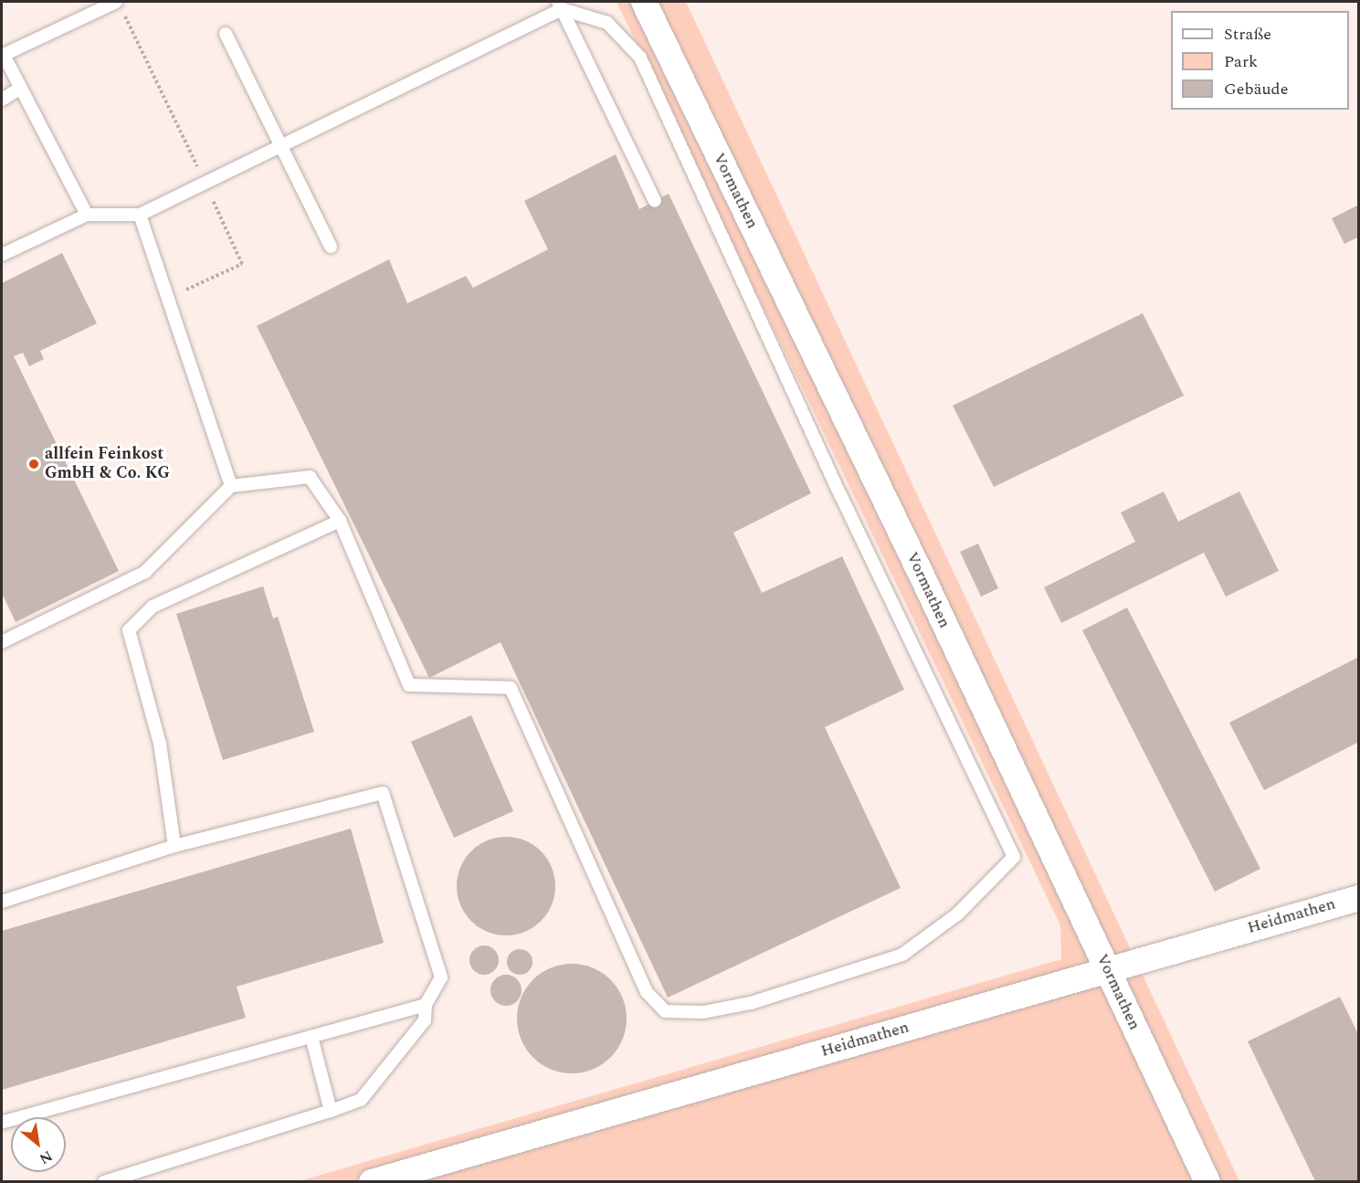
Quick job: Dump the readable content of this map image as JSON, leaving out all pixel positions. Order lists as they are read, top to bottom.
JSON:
{
  "streets": {
    "street": ["Vormathen", "Heidmathen"]
  },
  "crossings": [
    ["Vormathen", "Heidmathen"]
  ],
  "places": ["allfein Feinkost GmbH & Co. KG"],
  "legend": ["Straße", "Park", "Gebäude"],
  "north": "bottom right"
}
